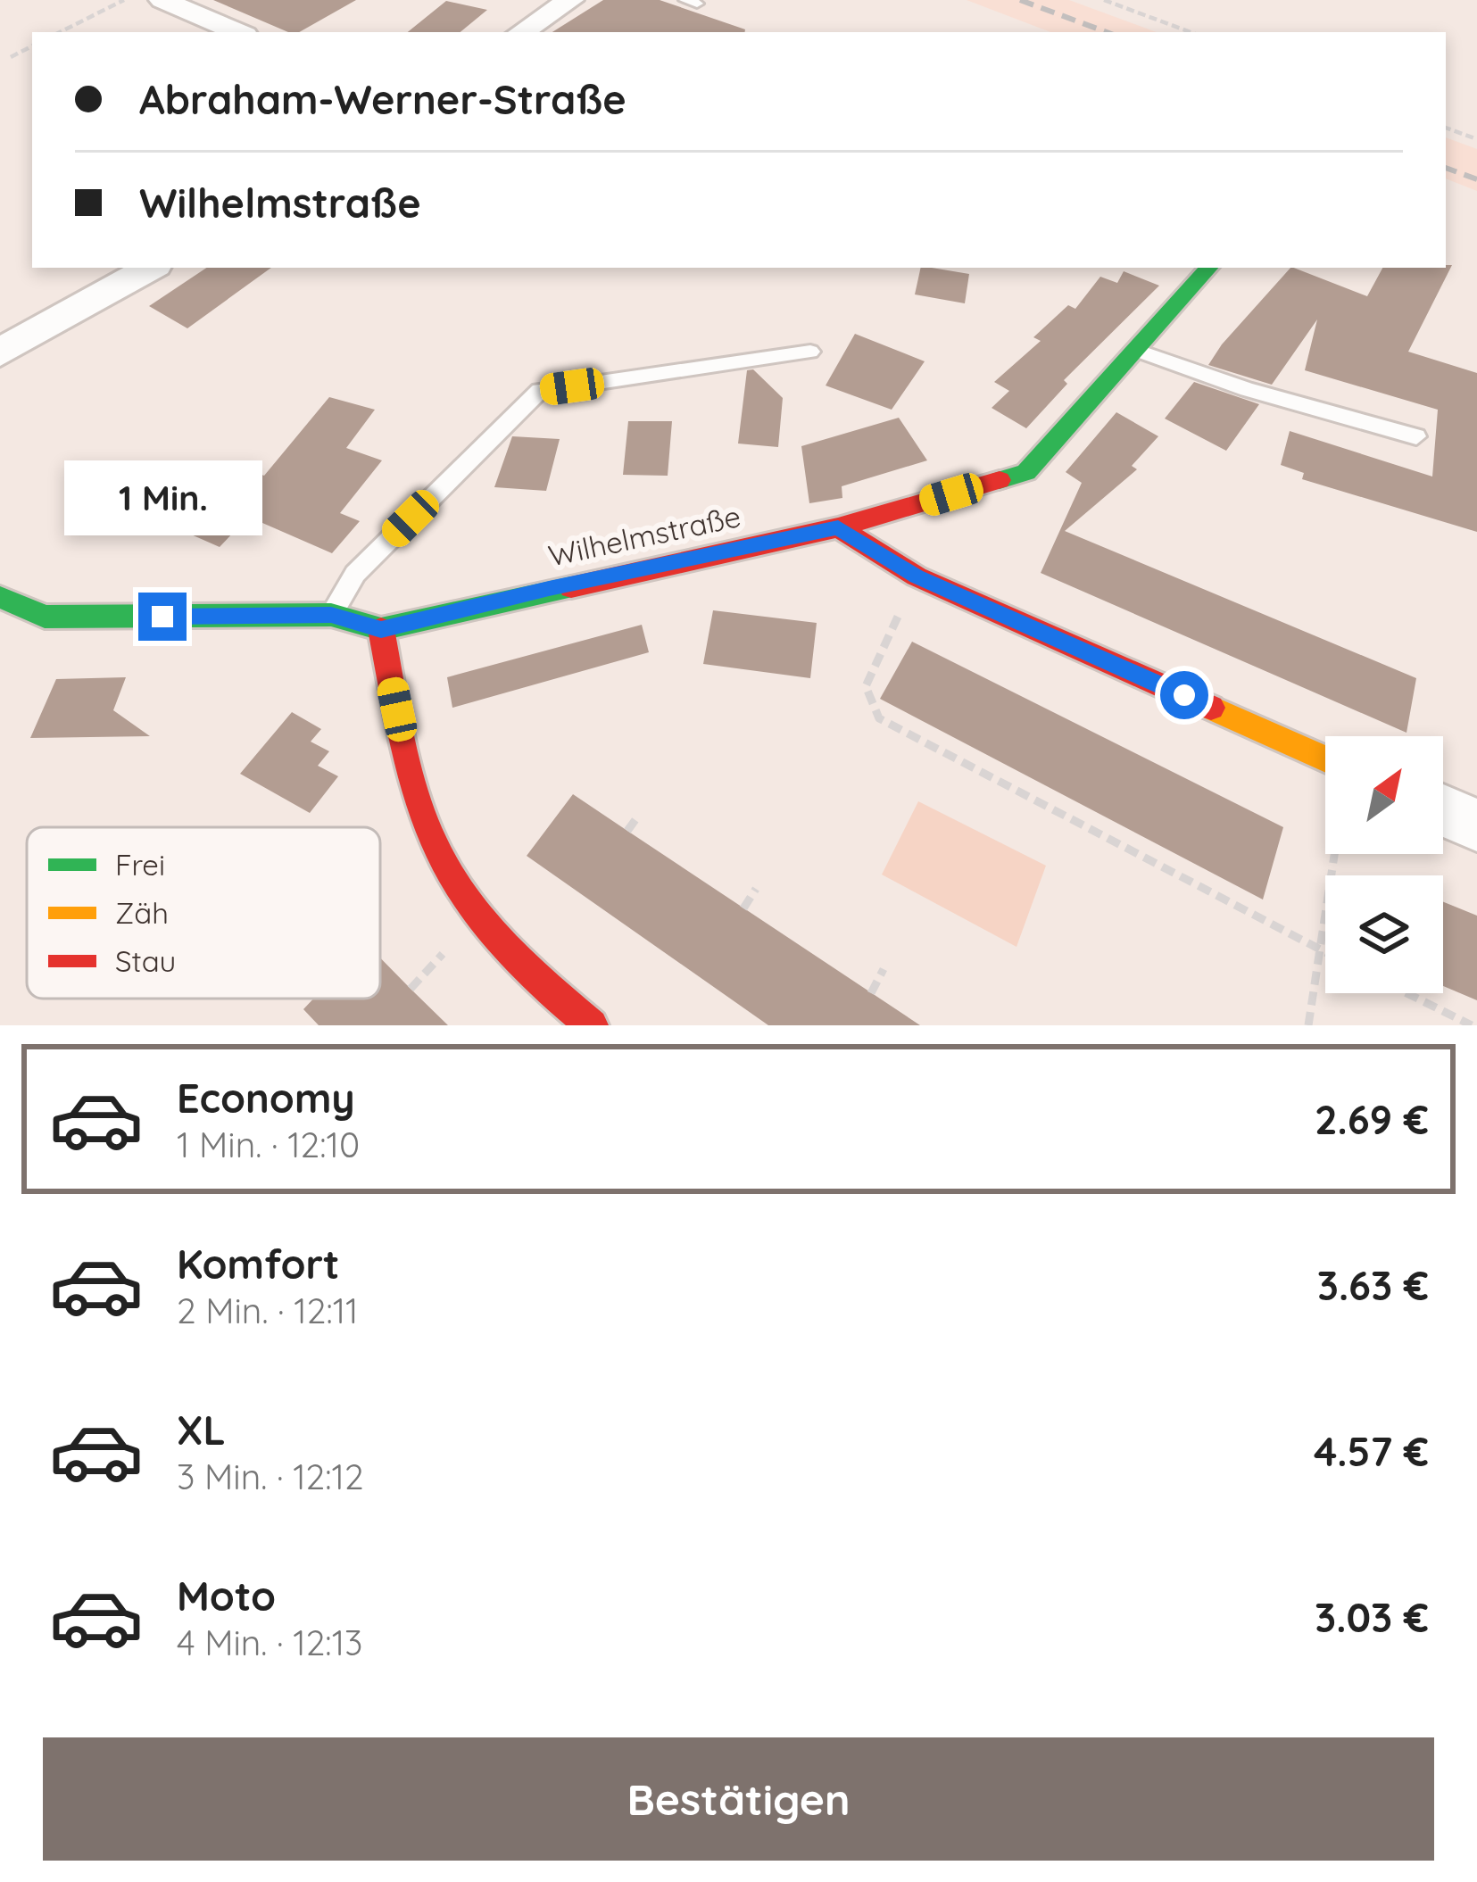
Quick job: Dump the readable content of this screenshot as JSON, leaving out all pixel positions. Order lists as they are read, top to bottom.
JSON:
{
  "streets": {
    "street": ["Wilhelmstraße"]
  },
  "legend": ["Frei", "Zäh", "Stau"],
  "north": "top right",
  "page": {
    "banner": ["Abraham-Werner-Straße", "Wilhelmstraße"],
    "bubble": "1 Min.",
    "list": [
      {
        "name": "Economy",
        "note": "1 Min. · 12:10",
        "value": "2.69 €"
      },
      {
        "name": "Komfort",
        "note": "2 Min. · 12:11",
        "value": "3.63 €"
      },
      {
        "name": "XL",
        "note": "3 Min. · 12:12",
        "value": "4.57 €"
      },
      {
        "name": "Moto",
        "note": "4 Min. · 12:13",
        "value": "3.03 €"
      }
    ],
    "buttons": "Bestätigen"
  }
}
